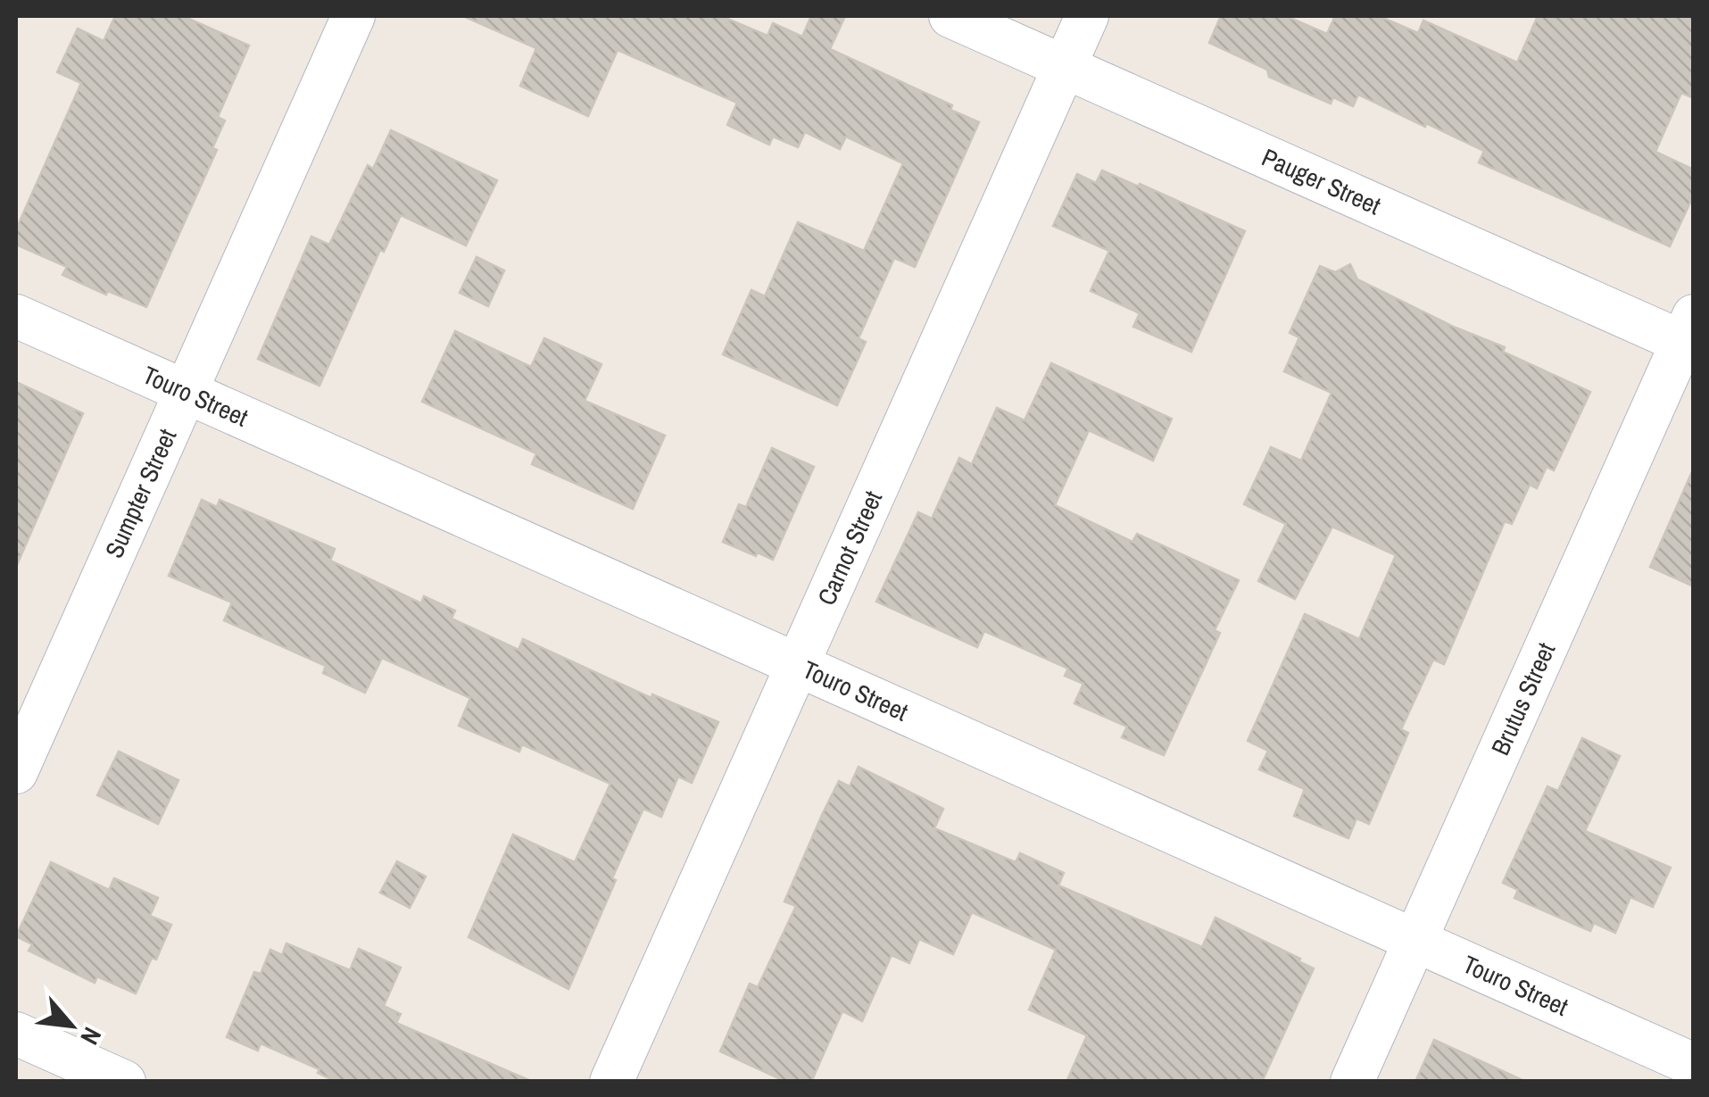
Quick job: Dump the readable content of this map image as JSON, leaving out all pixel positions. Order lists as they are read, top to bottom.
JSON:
{
  "streets": {
    "street": [
      "Pauger Street",
      "Touro Street",
      "Sumpter Street",
      "Carnot Street",
      "Brutus Street"
    ]
  },
  "crossings": [
    ["Pauger Street", "Carnot Street"],
    ["Pauger Street", "Brutus Street"],
    ["Touro Street", "Sumpter Street"],
    ["Touro Street", "Carnot Street"],
    ["Touro Street", "Brutus Street"]
  ],
  "north": "bottom right"
}
